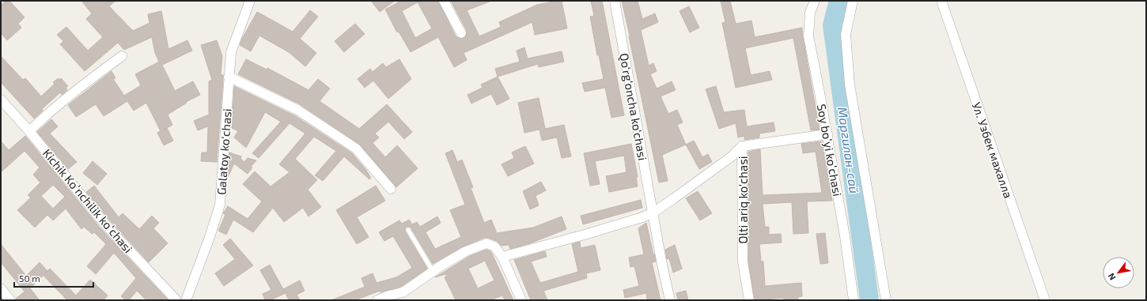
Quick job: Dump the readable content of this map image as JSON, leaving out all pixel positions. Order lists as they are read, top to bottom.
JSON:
{
  "streets": {
    "street": [
      "Qo‘rg‘oncha ko‘chasi",
      "Soy boʻyi koʻchasi",
      "Ул. Узбек махалла",
      "Galatoy ko'chasi",
      "Olti ariq ko'chasi",
      "Kichik Koʻnchilik koʻchasi"
    ]
  },
  "crossings": [
    ["Soy boʻyi koʻchasi", "Olti ariq ko'chasi"]
  ],
  "water": ["Маргилан-сай"],
  "scale_bar": "50 m",
  "north": "bottom left"
}
